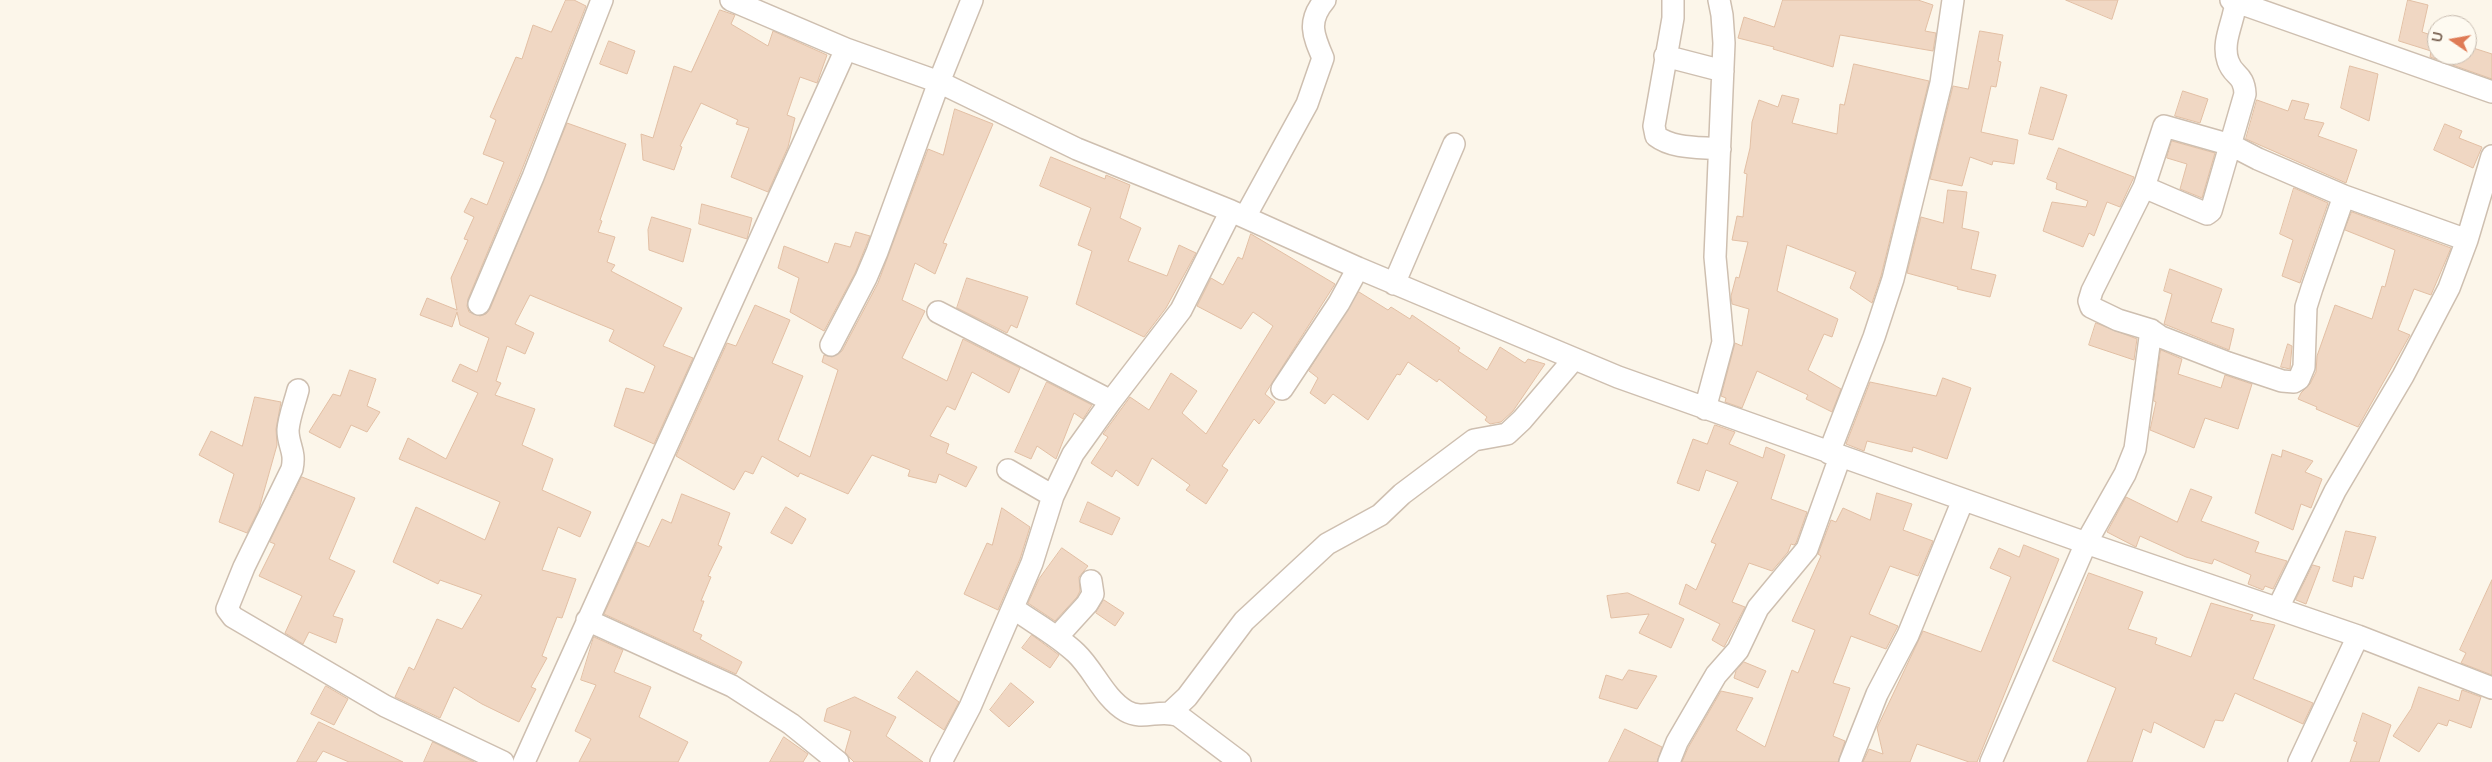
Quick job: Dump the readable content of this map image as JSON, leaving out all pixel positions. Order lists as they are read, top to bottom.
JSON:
{
  "north": "left"
}
